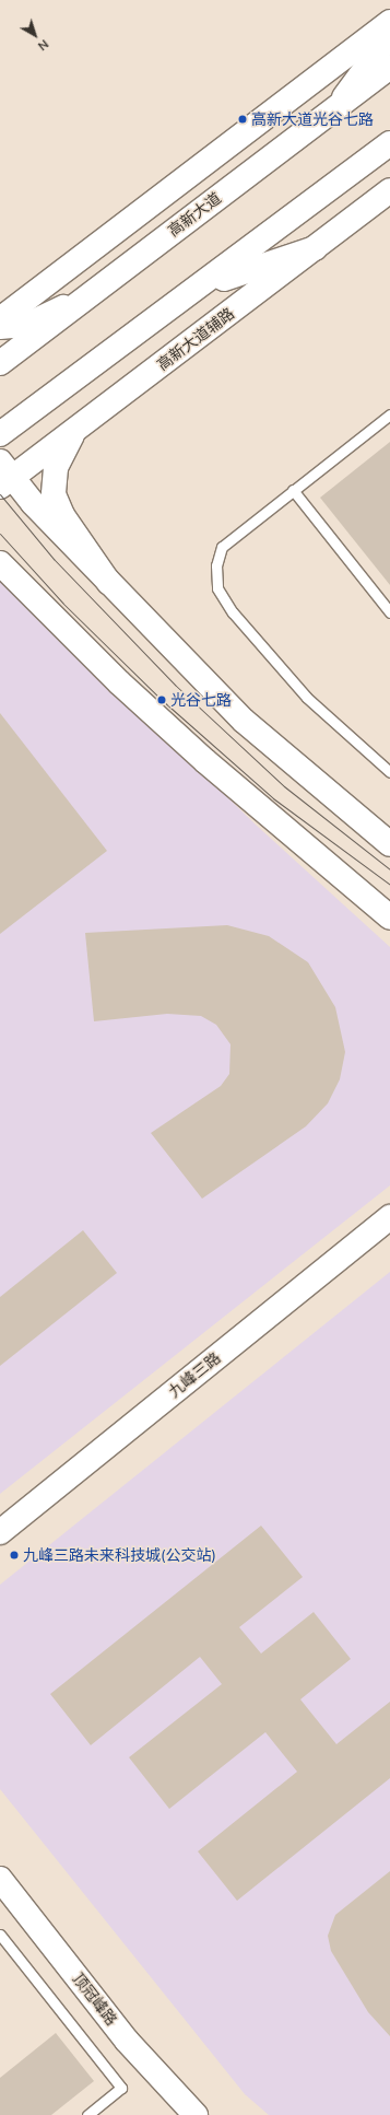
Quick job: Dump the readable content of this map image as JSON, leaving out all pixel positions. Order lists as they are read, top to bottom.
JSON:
{
  "streets": {
    "main road": [
      "高新大道",
      "高新大道辅路",
      "九峰三路",
      "顶冠峰路"
    ]
  },
  "places": ["高新大道光谷七路", "光谷七路", "九峰三路未来科技城(公交站)"],
  "north": "bottom right"
}
